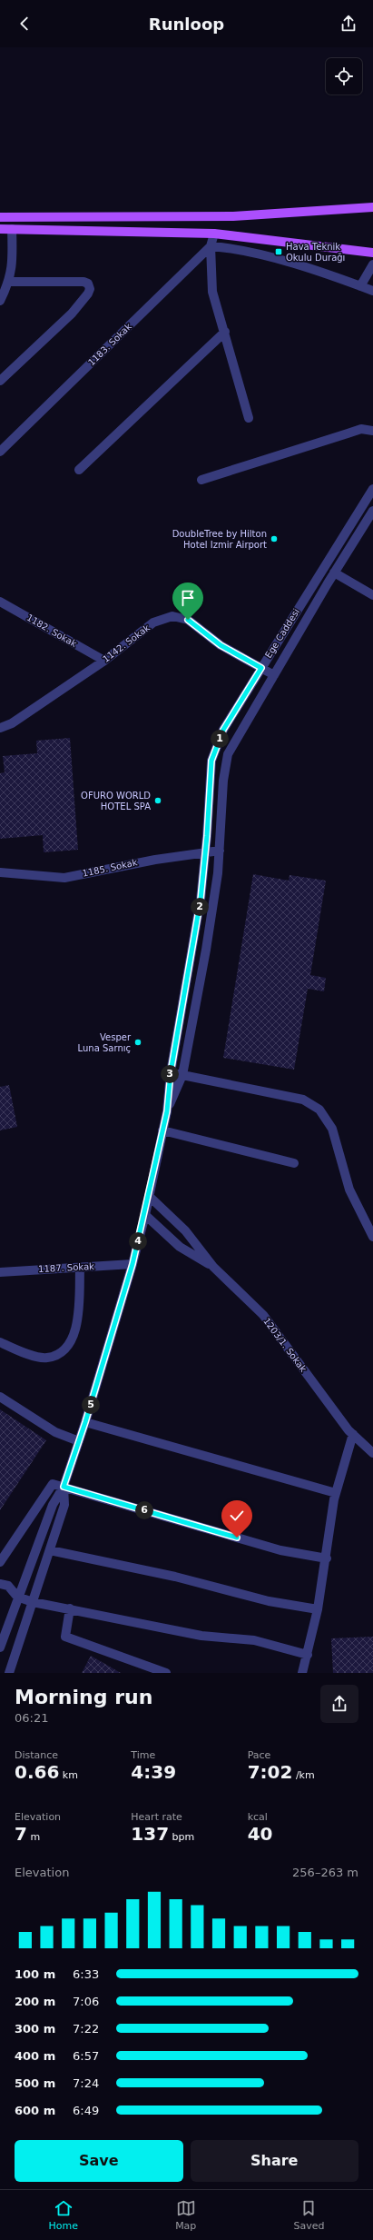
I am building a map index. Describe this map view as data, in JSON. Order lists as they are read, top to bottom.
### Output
{
  "streets": {
    "street": [
      "1183. Sokak",
      "1182. Sokak",
      "Ege Caddesi",
      "1142. Sokak",
      "1185. Sokak",
      "1187. Sokak",
      "1203/1. Sokak"
    ]
  },
  "crossings": [
    ["1182. Sokak", "1142. Sokak"],
    ["Ege Caddesi", "1142. Sokak"],
    ["Ege Caddesi", "1185. Sokak"],
    ["Ege Caddesi", "1187. Sokak"],
    ["Ege Caddesi", "1203/1. Sokak"]
  ],
  "places": {
    "transit": ["Hava Teknik Okulu Durağı"],
    "other": ["DoubleTree by Hilton Hotel Izmir Airport", "OFURO WORLD HOTEL SPA", "Vesper Luna Sarnıç"]
  },
  "page": {
    "header": "Runloop",
    "pins": [
      "1",
      "2",
      "3",
      "4",
      "5",
      "6"
    ],
    "heading": ["Morning run", "06:21"],
    "stats": [
      ["Distance", "0.66 km"],
      ["Time", "4:39"],
      ["Pace", "7:02 /km"],
      ["Elevation", "7 m"],
      ["Heart rate", "137 bpm"],
      ["kcal", "40"]
    ],
    "chart": ["Elevation", "256–263 m"],
    "list": [
      {
        "name": "100 m",
        "note": "6:33"
      },
      {
        "name": "200 m",
        "note": "7:06"
      },
      {
        "name": "300 m",
        "note": "7:22"
      },
      {
        "name": "400 m",
        "note": "6:57"
      },
      {
        "name": "500 m",
        "note": "7:24"
      },
      {
        "name": "600 m",
        "note": "6:49"
      }
    ],
    "buttons": ["Save", "Share"],
    "tabs": ["Home", "Map", "Saved"]
  }
}
